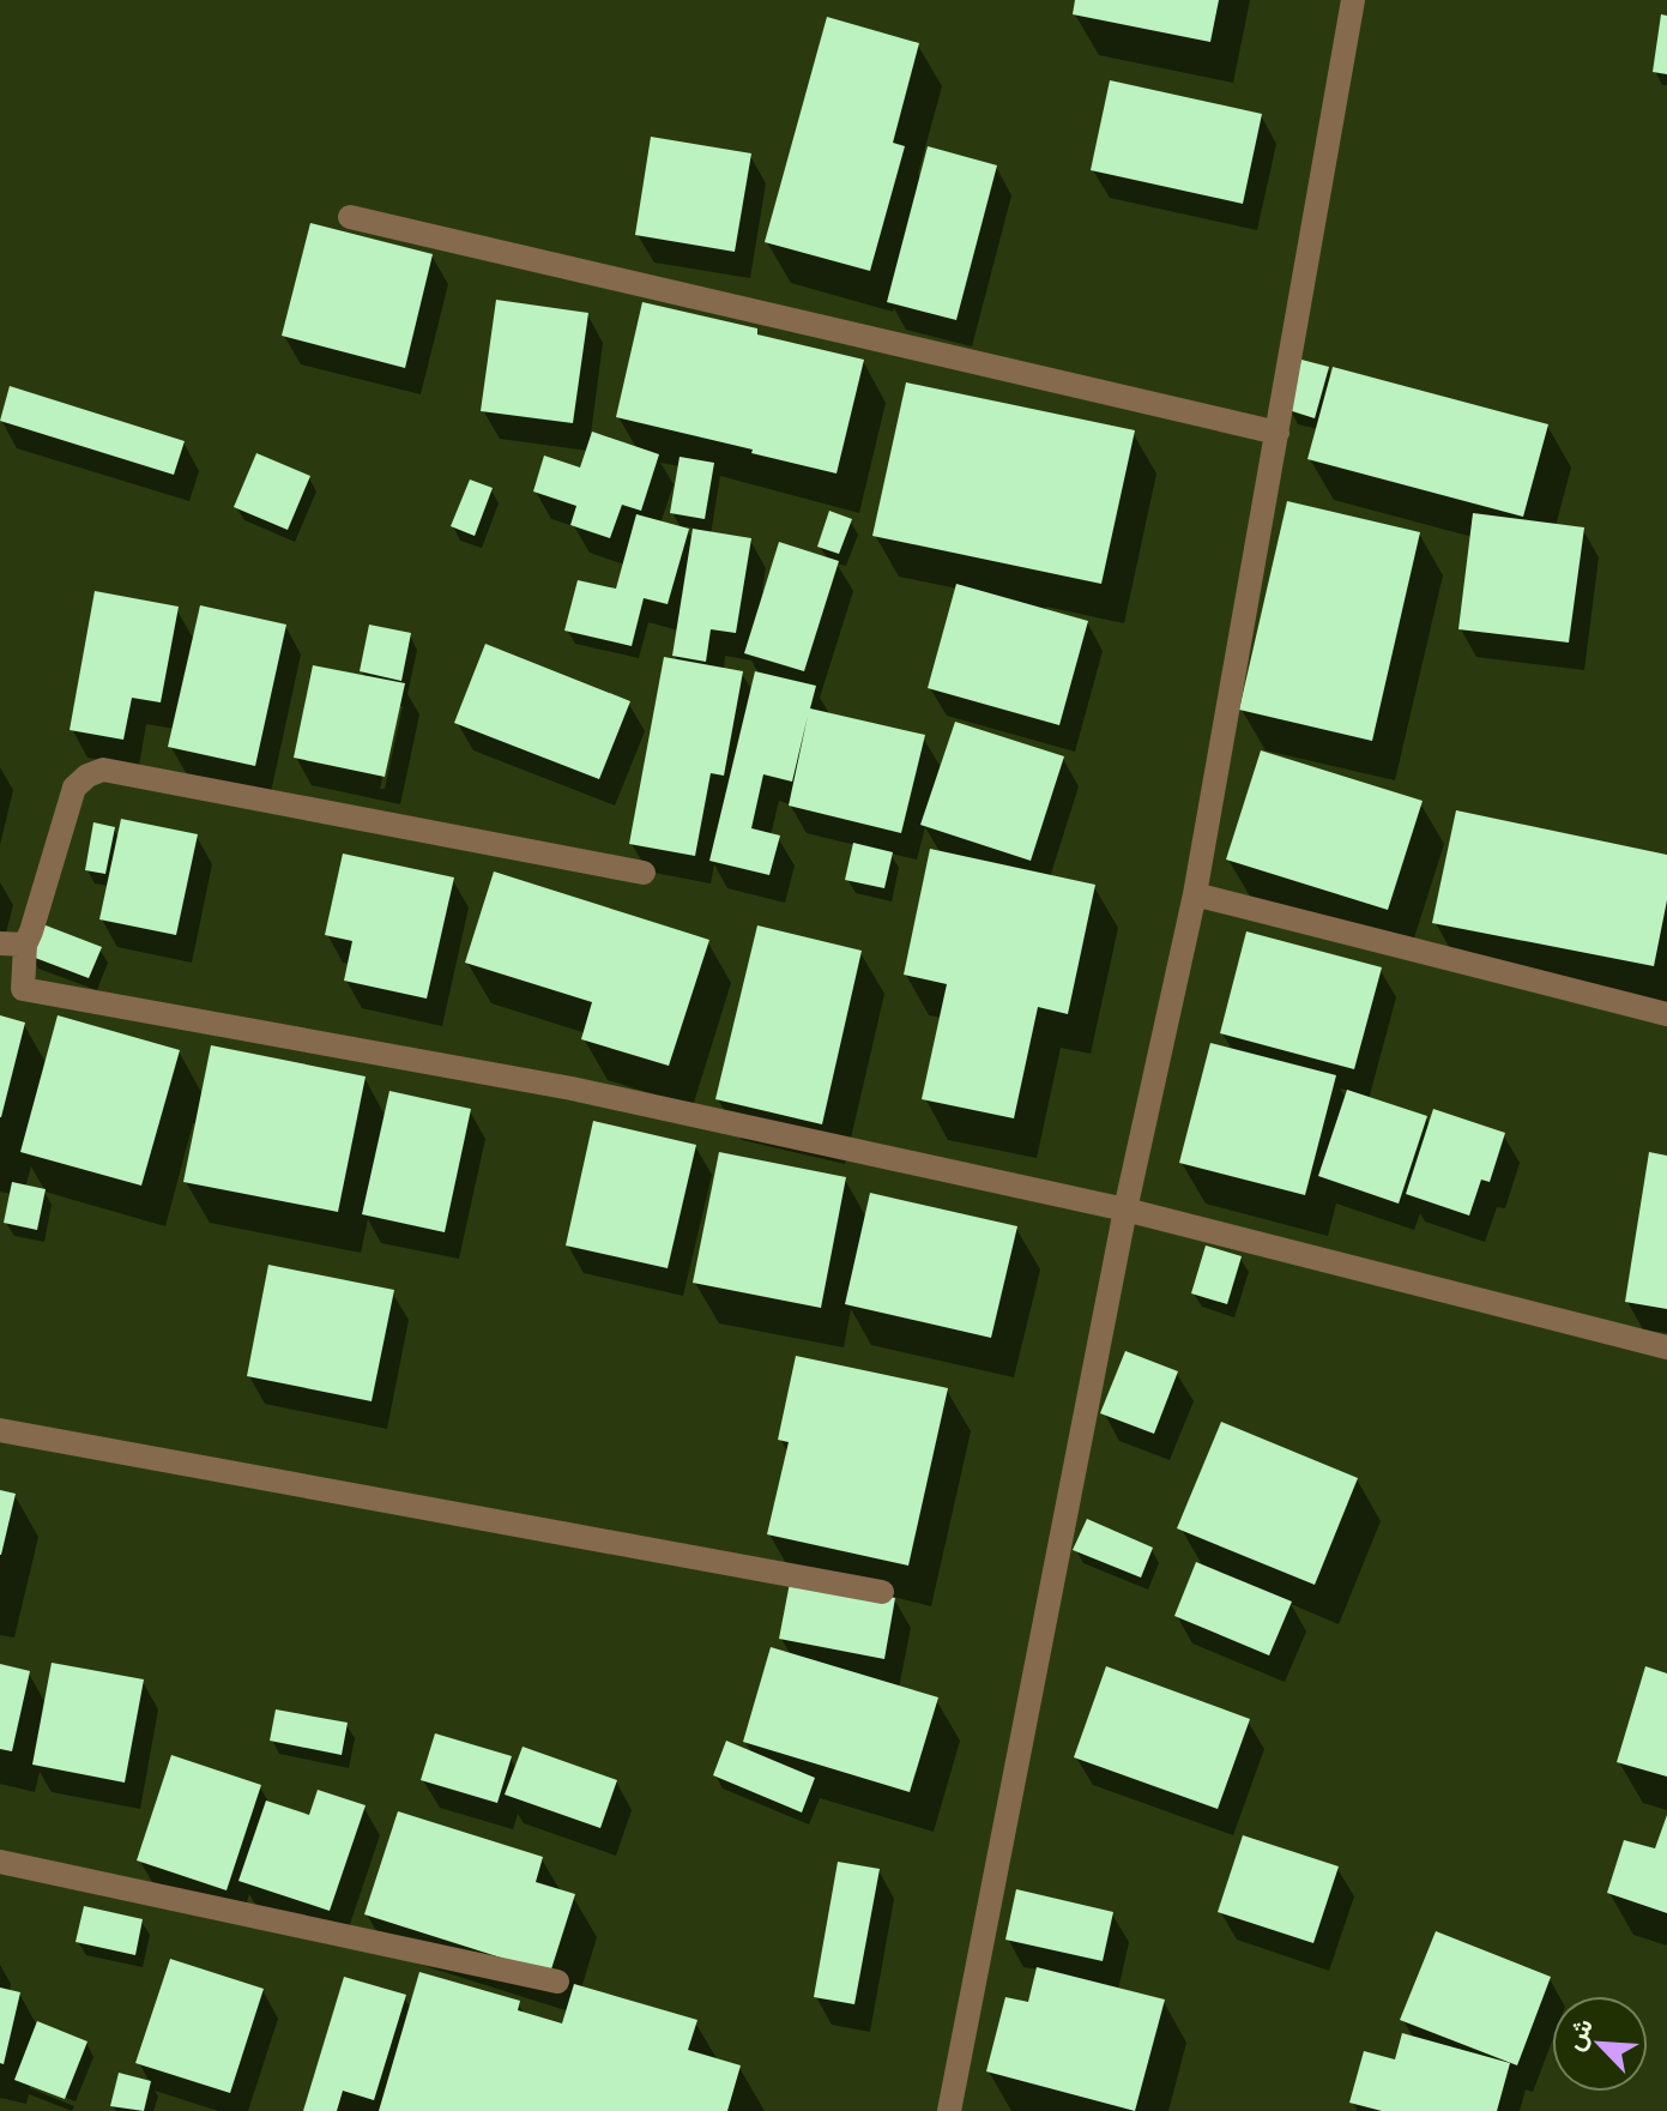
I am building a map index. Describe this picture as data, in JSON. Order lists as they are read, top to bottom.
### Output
{
  "north": "top left"
}
